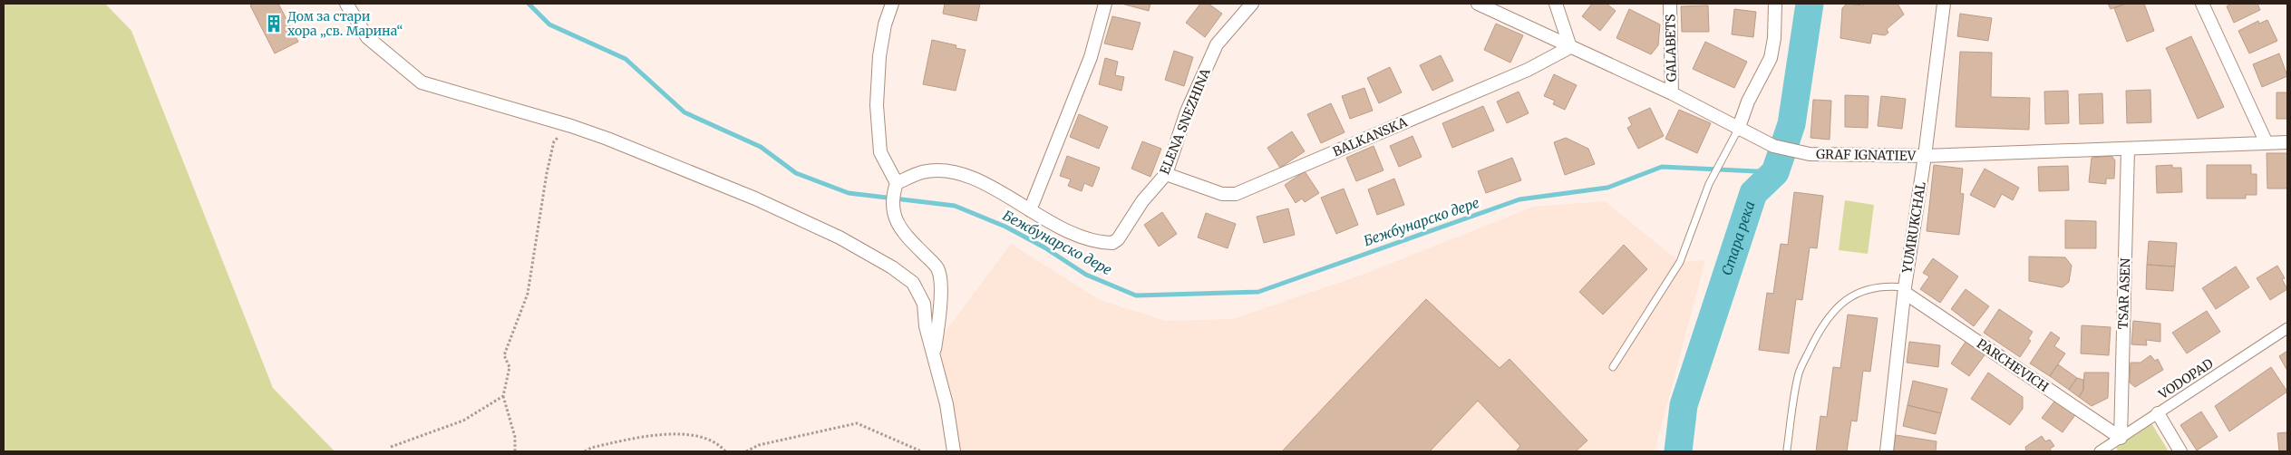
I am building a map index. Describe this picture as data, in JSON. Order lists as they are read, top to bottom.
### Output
{
  "streets": {
    "street": [
      "GALABETS",
      "ELENA SNEZHINA",
      "BALKANSKA",
      "GRAF IGNATIEV",
      "YUMRUKCHAL",
      "TSAR ASEN",
      "PARCHEVICH",
      "VODOPAD"
    ]
  },
  "crossings": [
    ["GALABETS", "GRAF IGNATIEV"],
    ["ELENA SNEZHINA", "BALKANSKA"],
    ["BALKANSKA", "GRAF IGNATIEV"],
    ["GRAF IGNATIEV", "YUMRUKCHAL"],
    ["GRAF IGNATIEV", "TSAR ASEN"],
    ["YUMRUKCHAL", "PARCHEVICH"],
    ["TSAR ASEN", "PARCHEVICH"],
    ["TSAR ASEN", "VODOPAD"],
    ["PARCHEVICH", "VODOPAD"]
  ],
  "water": ["Бежбунарско дере", "Стара река"],
  "places": {
    "building": ["Дом за стари хора „св. Марина“"]
  }
}
